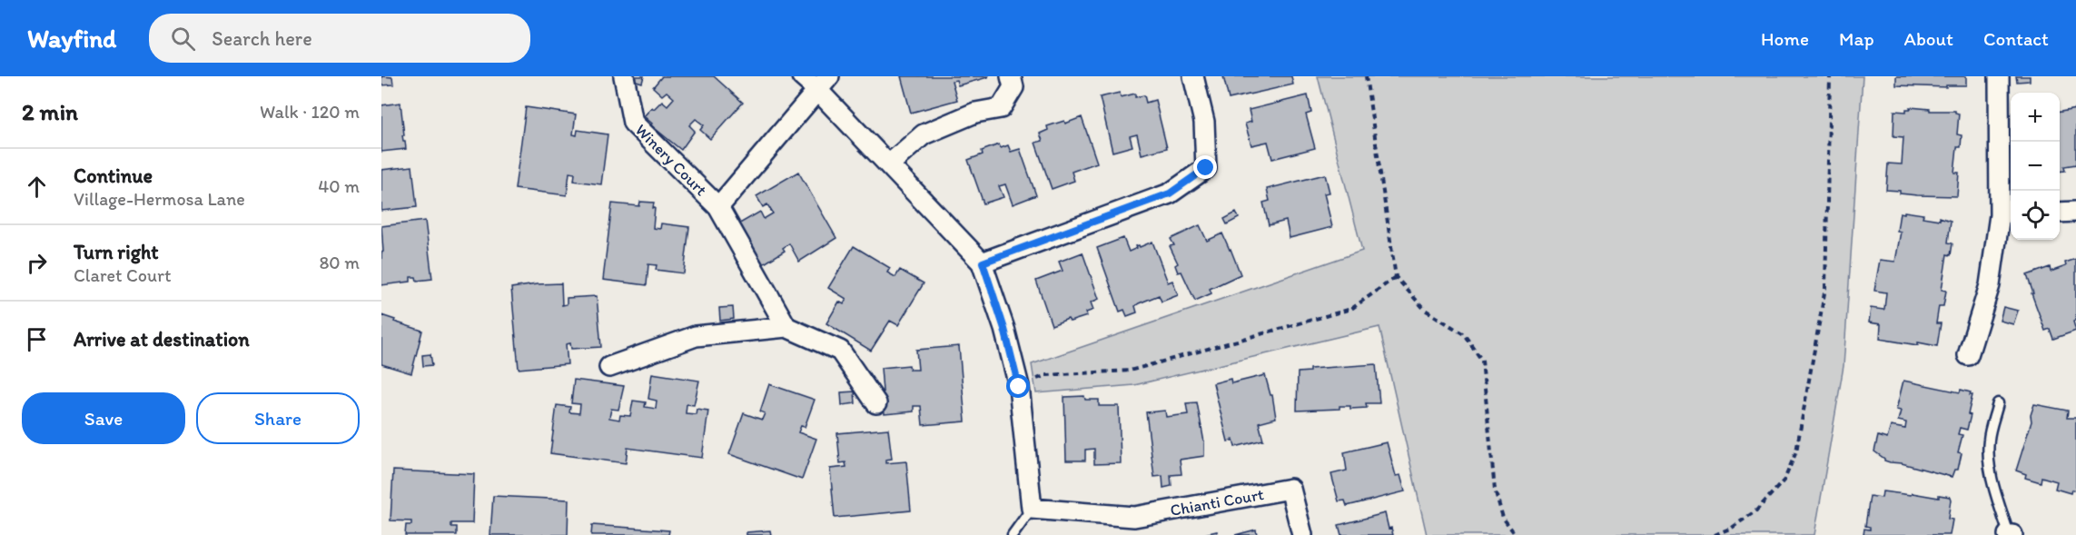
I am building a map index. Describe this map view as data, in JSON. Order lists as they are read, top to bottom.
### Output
{
  "streets": {
    "street": ["Winery Court", "Chianti Court"]
  },
  "page": {
    "header": "Wayfind",
    "search": "Search here",
    "nav": [
      "Home",
      "Map",
      "About",
      "Contact"
    ],
    "heading": ["2 min", "Walk · 120 m"],
    "map_buttons": ["+", "−"],
    "list": [
      ["Continue", "Village-Hermosa Lane", "40 m"],
      ["Turn right", "Claret Court", "80 m"],
      "Arrive at destination"
    ],
    "buttons": ["Save", "Share"]
  }
}
